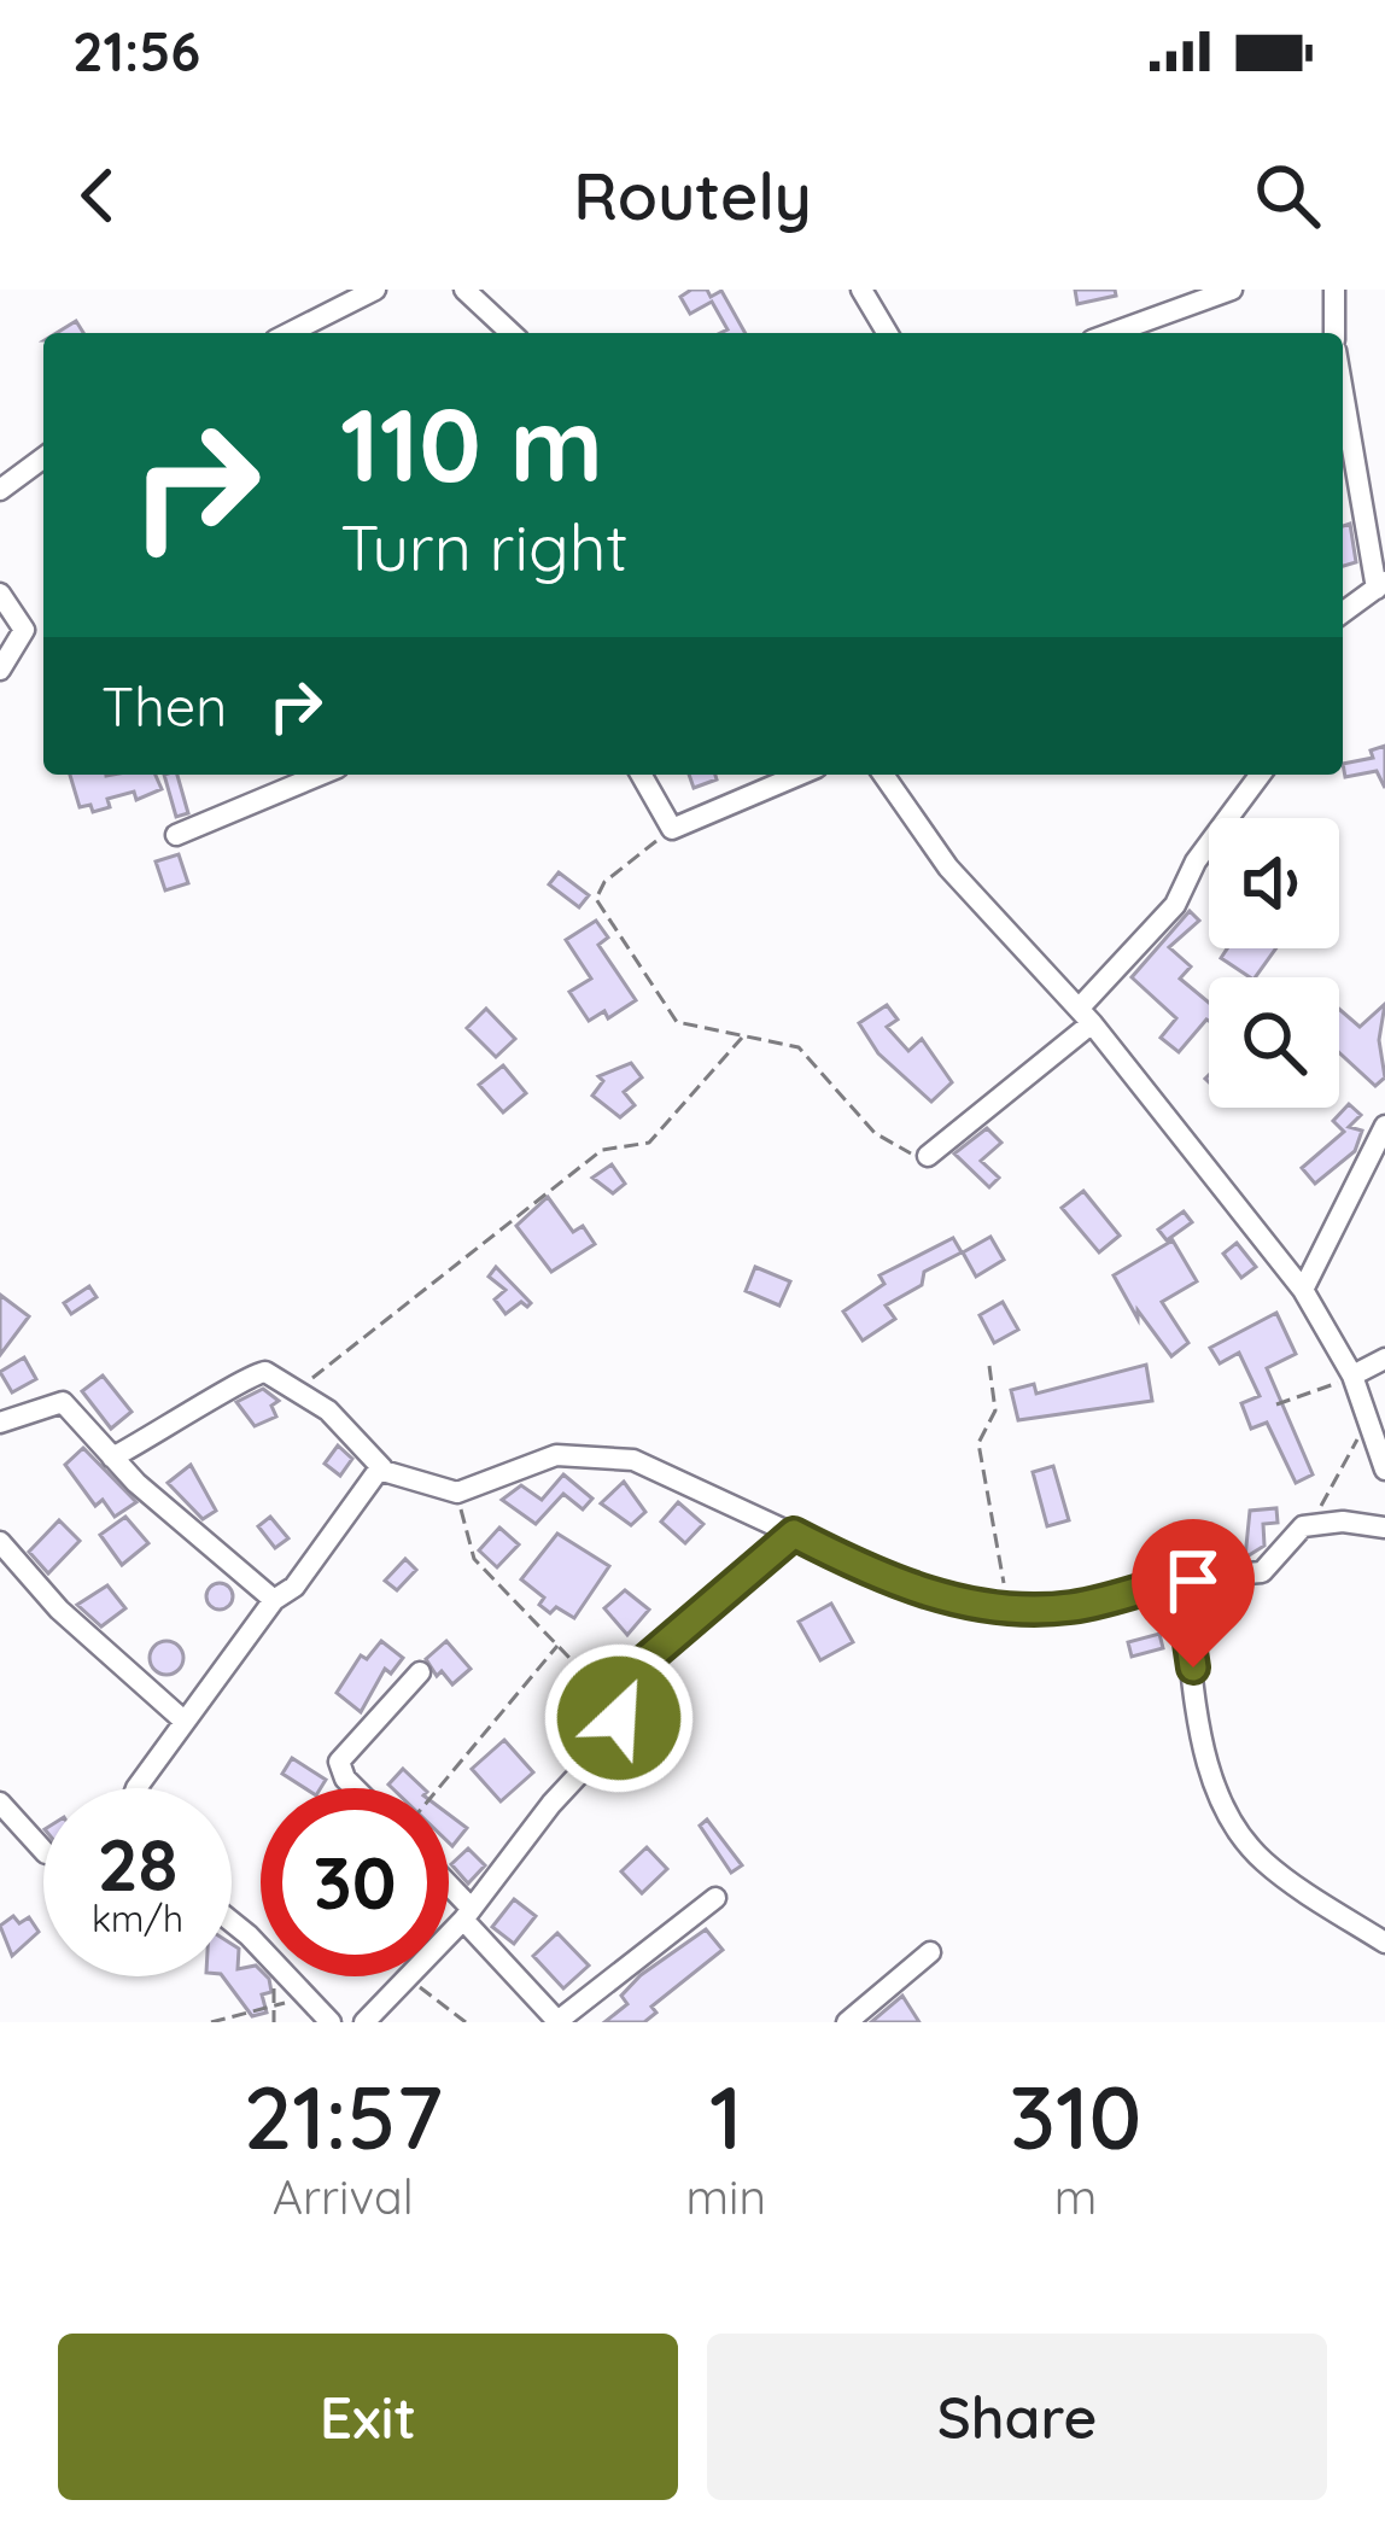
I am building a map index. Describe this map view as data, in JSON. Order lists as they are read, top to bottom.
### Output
{
  "page": {
    "status": "21:56",
    "header": "Routely",
    "turn": ["110 m", "Turn right"],
    "then": "Then",
    "speed": "28 km/h",
    "limit": "30",
    "eta": [
      "21:57",
      "Arrival",
      "1",
      "min",
      "310",
      "m"
    ],
    "buttons": ["Exit", "Share"]
  }
}
